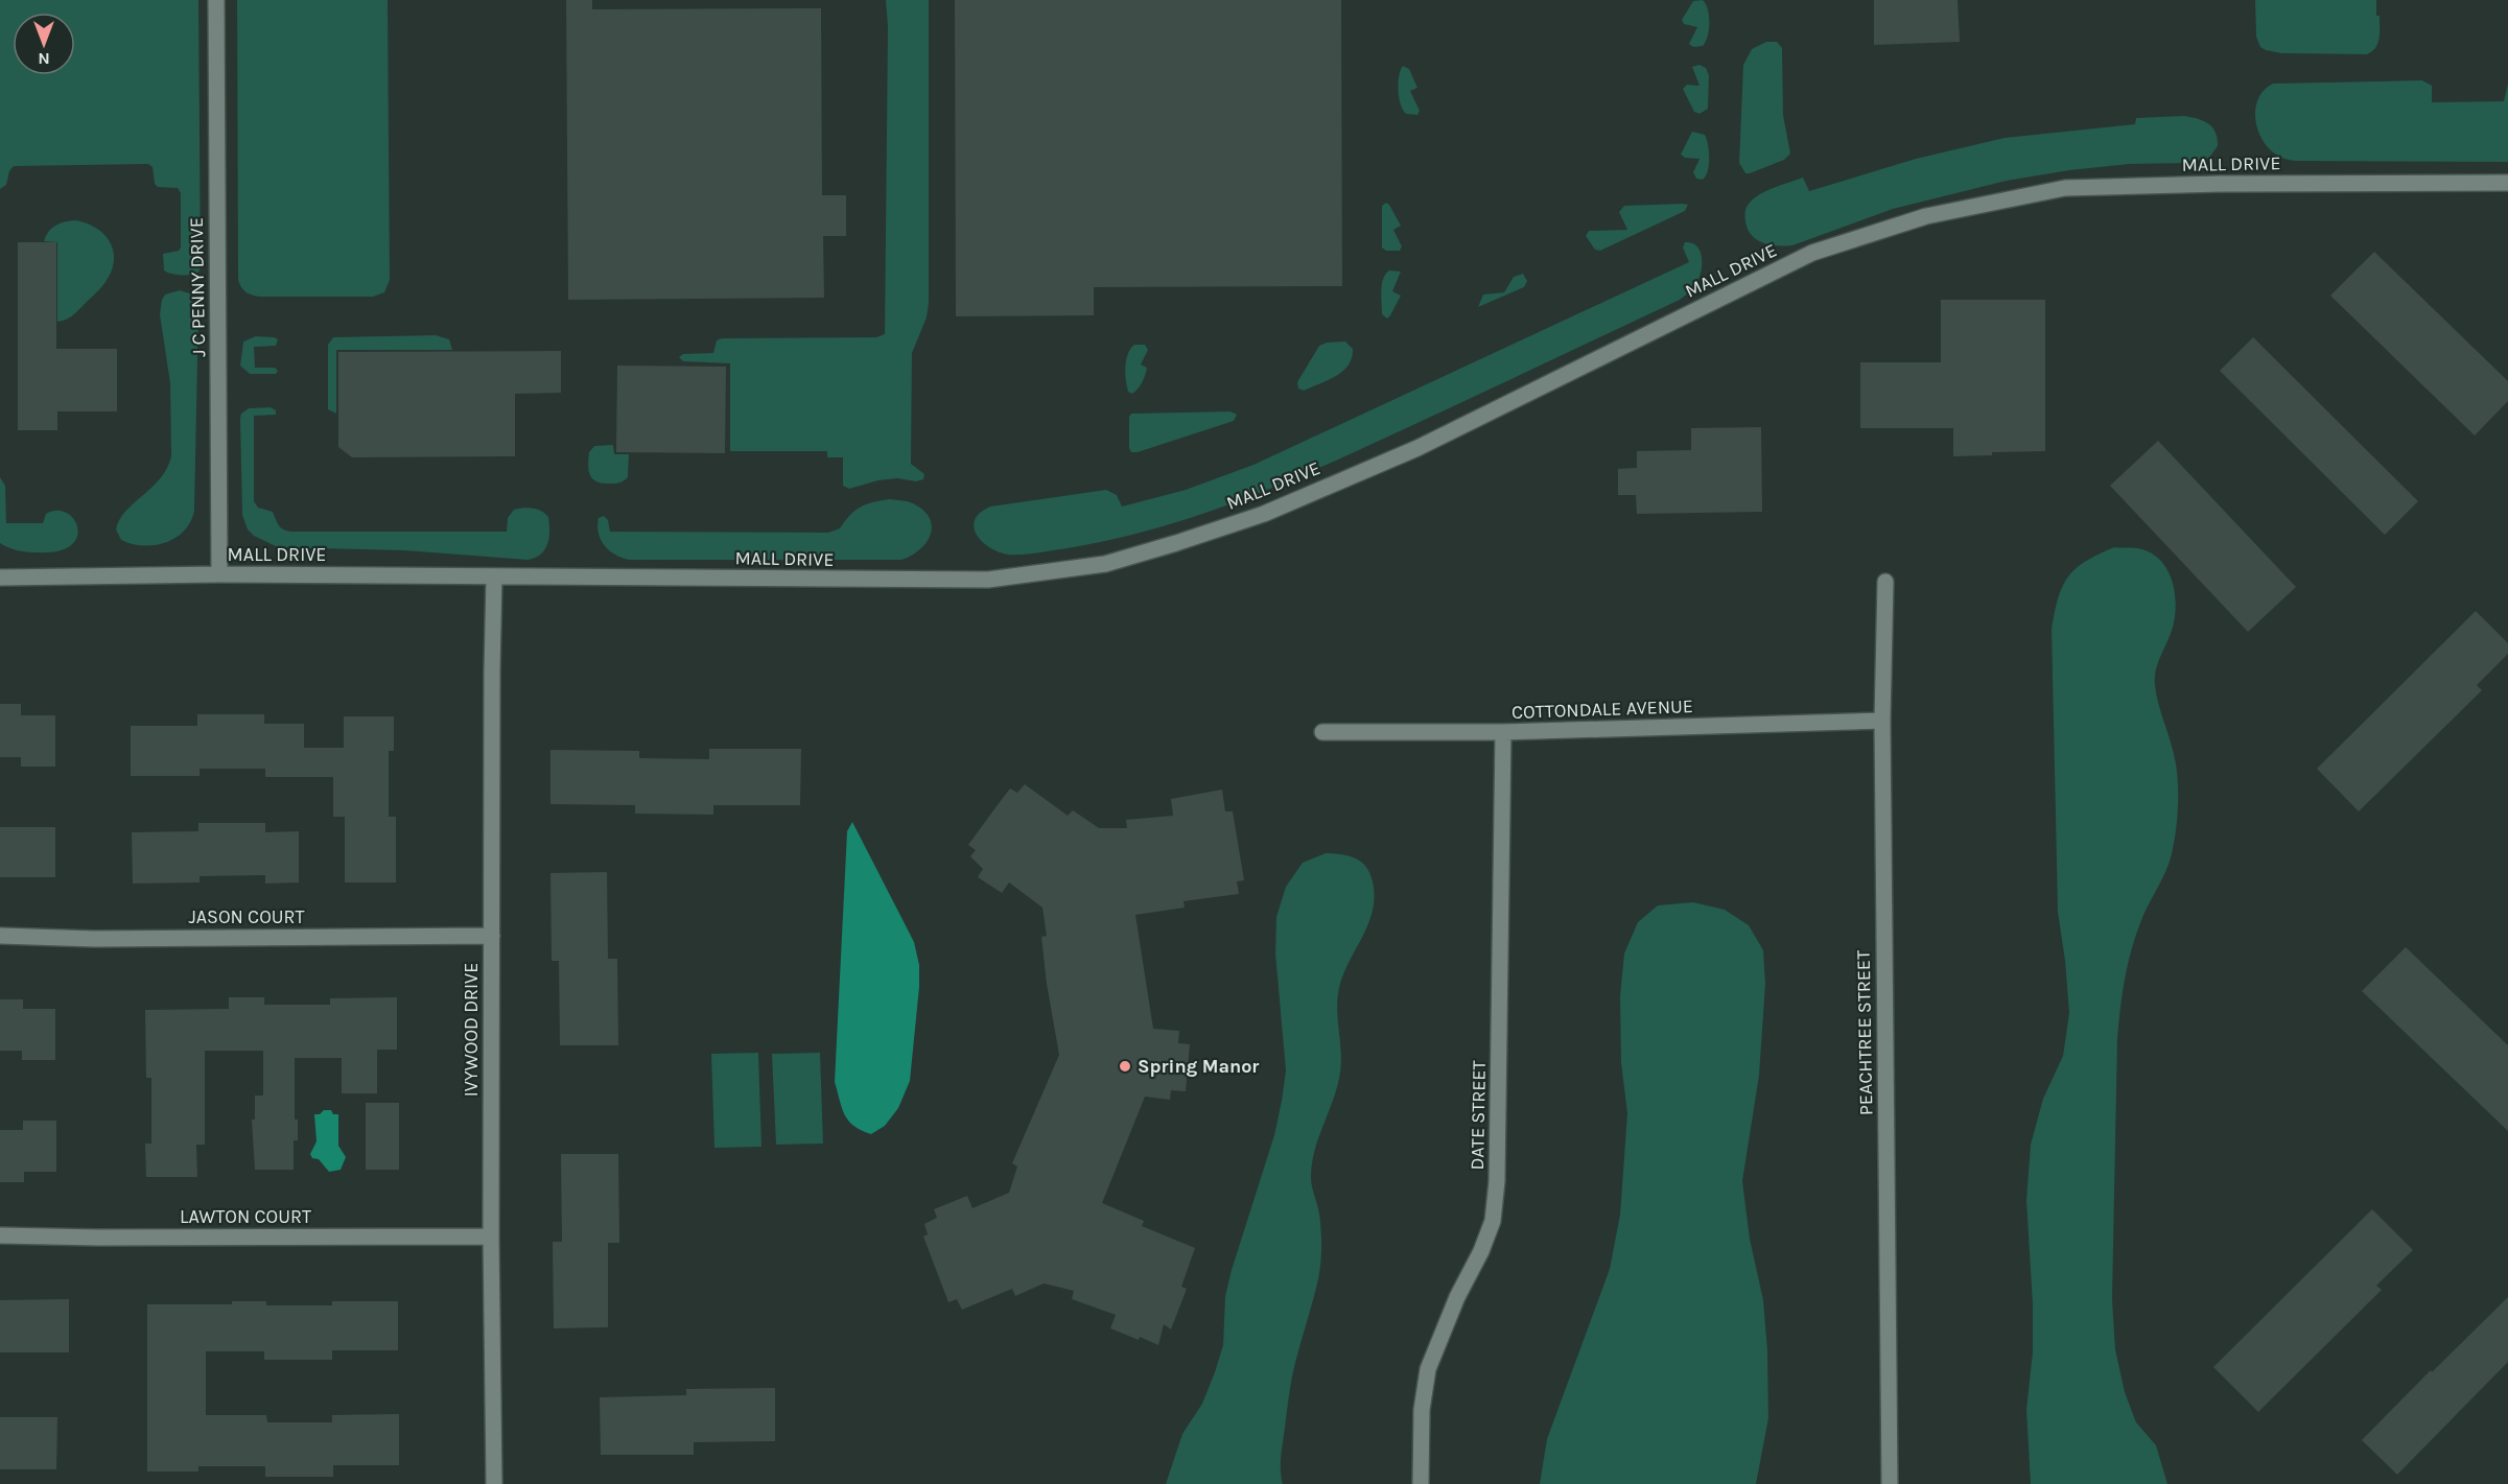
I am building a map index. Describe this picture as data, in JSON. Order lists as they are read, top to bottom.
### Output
{
  "streets": {
    "street": [
      "MALL DRIVE",
      "J C PENNY DRIVE",
      "COTTONDALE AVENUE",
      "JASON COURT",
      "IVYWOOD DRIVE",
      "PEACHTREE STREET",
      "DATE STREET",
      "LAWTON COURT"
    ]
  },
  "crossings": [
    ["MALL DRIVE", "J C PENNY DRIVE"],
    ["MALL DRIVE", "IVYWOOD DRIVE"],
    ["COTTONDALE AVENUE", "PEACHTREE STREET"],
    ["COTTONDALE AVENUE", "DATE STREET"],
    ["JASON COURT", "IVYWOOD DRIVE"],
    ["IVYWOOD DRIVE", "LAWTON COURT"]
  ],
  "places": ["Spring Manor"],
  "north": "bottom"
}
